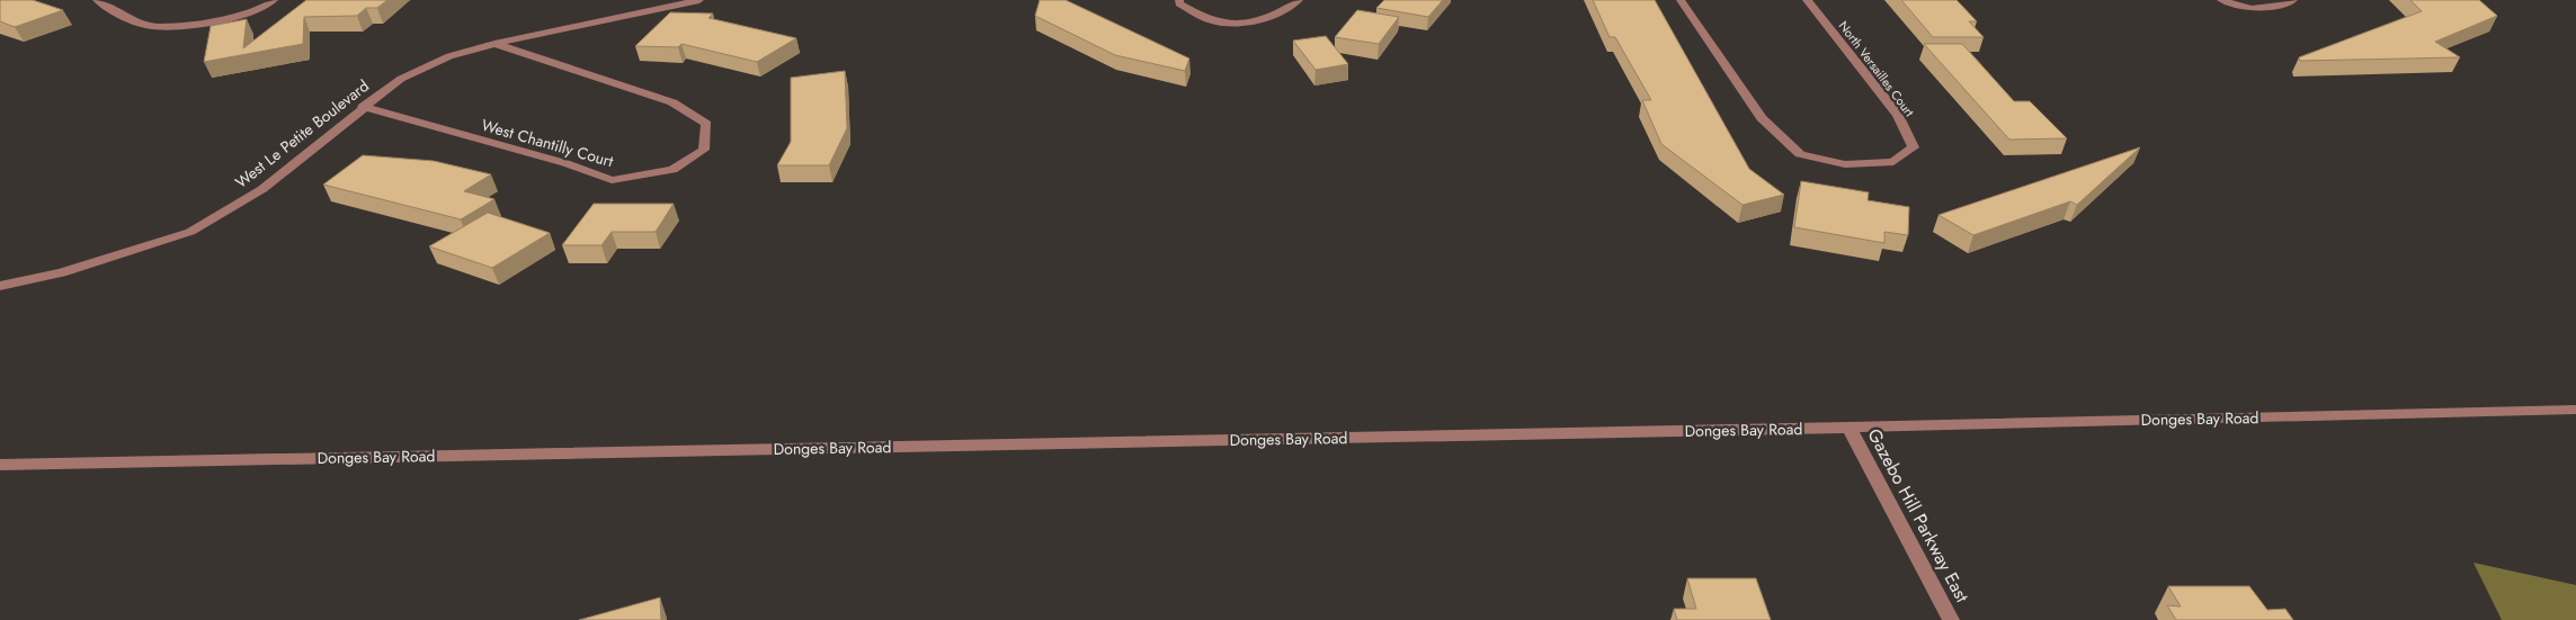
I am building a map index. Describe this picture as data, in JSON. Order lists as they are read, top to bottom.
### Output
{
  "streets": {
    "street": [
      "North Versailles Court",
      "West Le Petite Boulevard",
      "West Chantilly Court",
      "Donges Bay Road",
      "Gazebo Hill Parkway East"
    ]
  },
  "crossings": [
    ["West Le Petite Boulevard", "West Chantilly Court"],
    ["Donges Bay Road", "Gazebo Hill Parkway East"]
  ]
}
